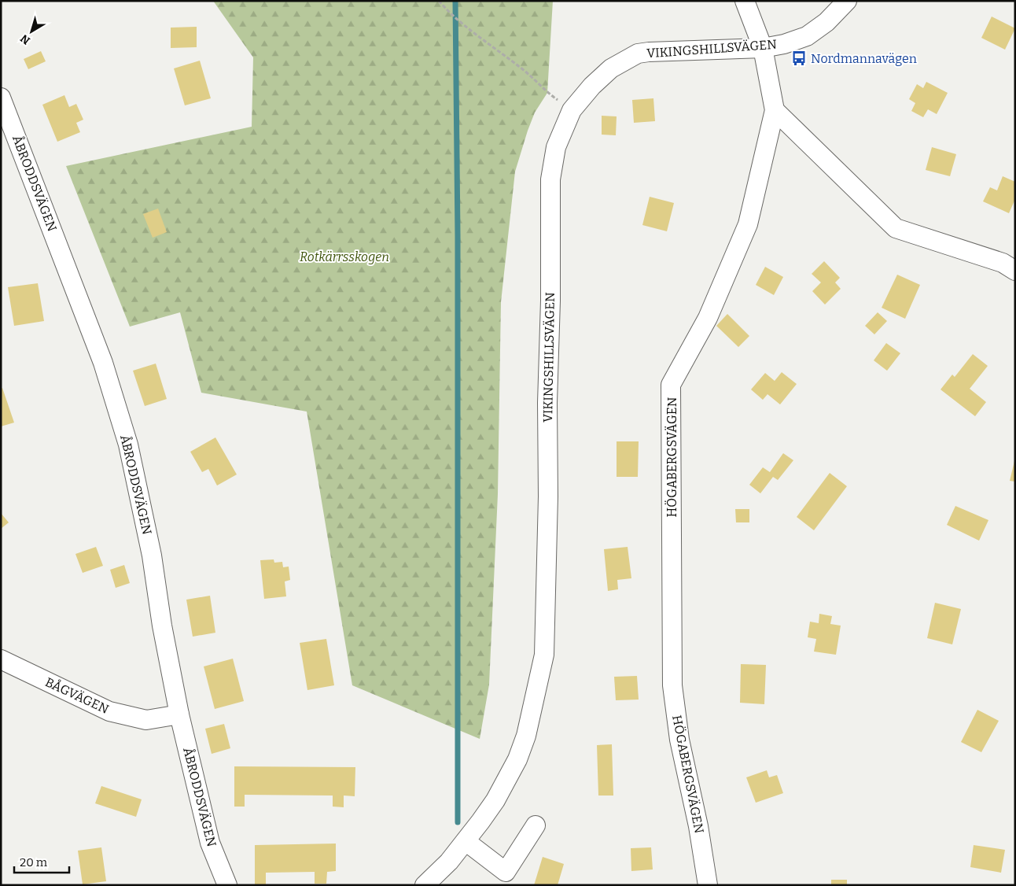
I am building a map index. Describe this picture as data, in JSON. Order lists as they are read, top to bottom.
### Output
{
  "streets": {
    "street": [
      "VIKINGSHILLSVÄGEN",
      "ÅBRODDSVÄGEN",
      "HÖGABERGSVÄGEN",
      "BÅGVÄGEN"
    ]
  },
  "crossings": [
    ["VIKINGSHILLSVÄGEN", "HÖGABERGSVÄGEN"],
    ["ÅBRODDSVÄGEN", "BÅGVÄGEN"]
  ],
  "parks": ["Rotkärrsskogen"],
  "places": {
    "bus stop": ["Nordmannavägen"]
  },
  "scale_bar": "20 m",
  "north": "bottom left"
}
